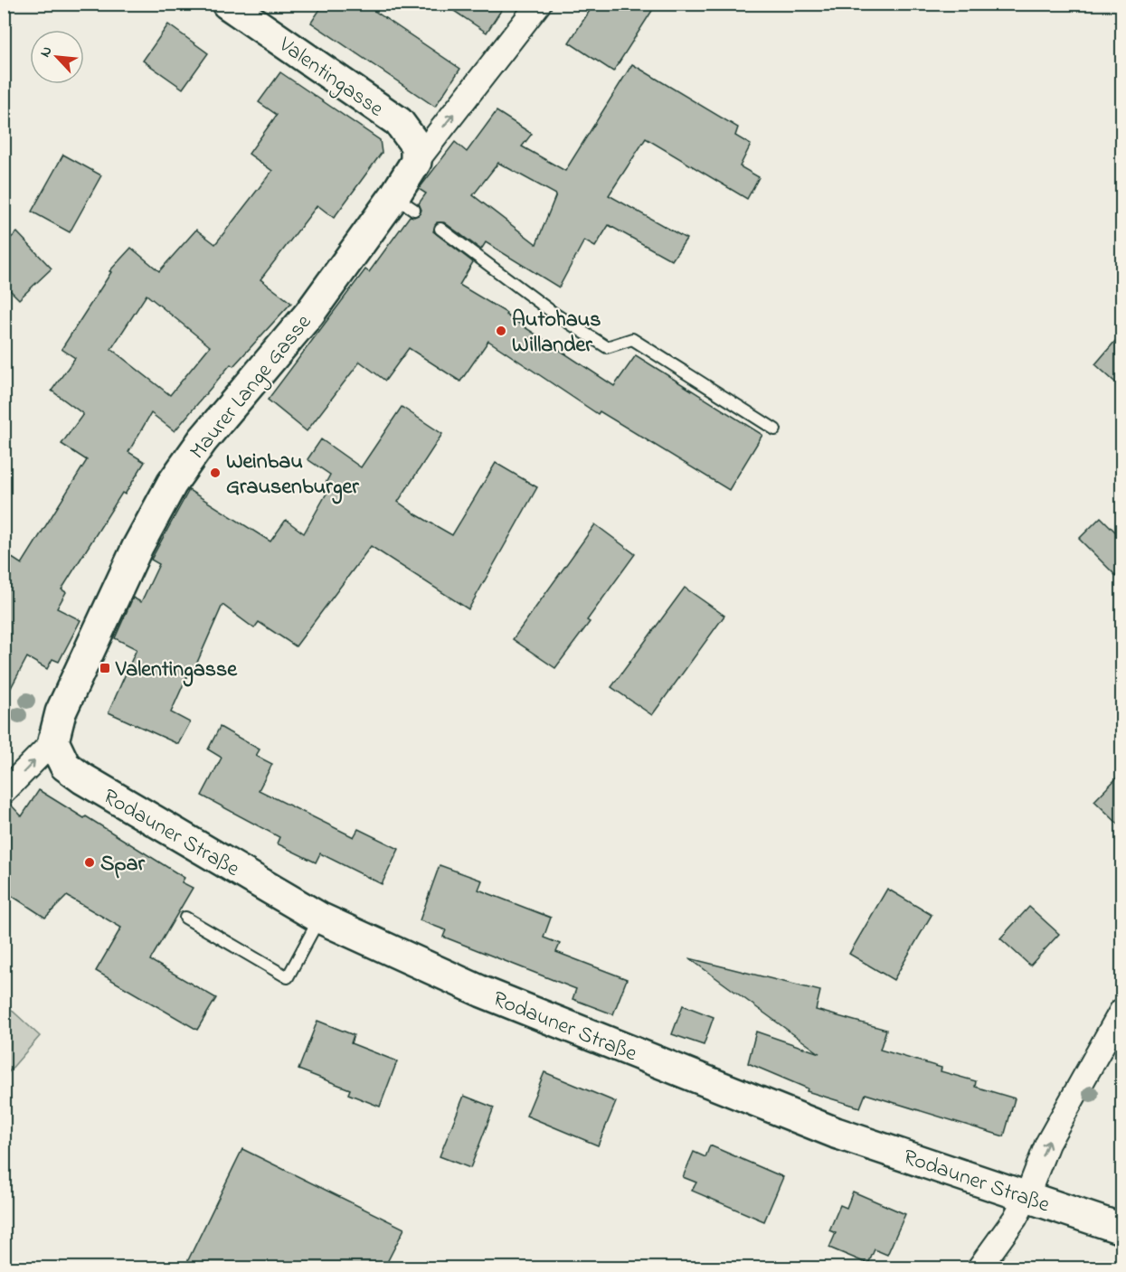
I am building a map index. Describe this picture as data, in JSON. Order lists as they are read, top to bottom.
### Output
{
  "streets": {
    "main road": ["Valentingasse", "Maurer Lange Gasse", "Rodauner Straße"]
  },
  "crossings": [
    ["Valentingasse", "Maurer Lange Gasse"],
    ["Maurer Lange Gasse", "Rodauner Straße"]
  ],
  "places": {
    "other": ["Autohaus Willander", "Weinbau Grausenburger", "Spar"],
    "transit": ["Valentingasse"]
  },
  "north": "top left"
}
